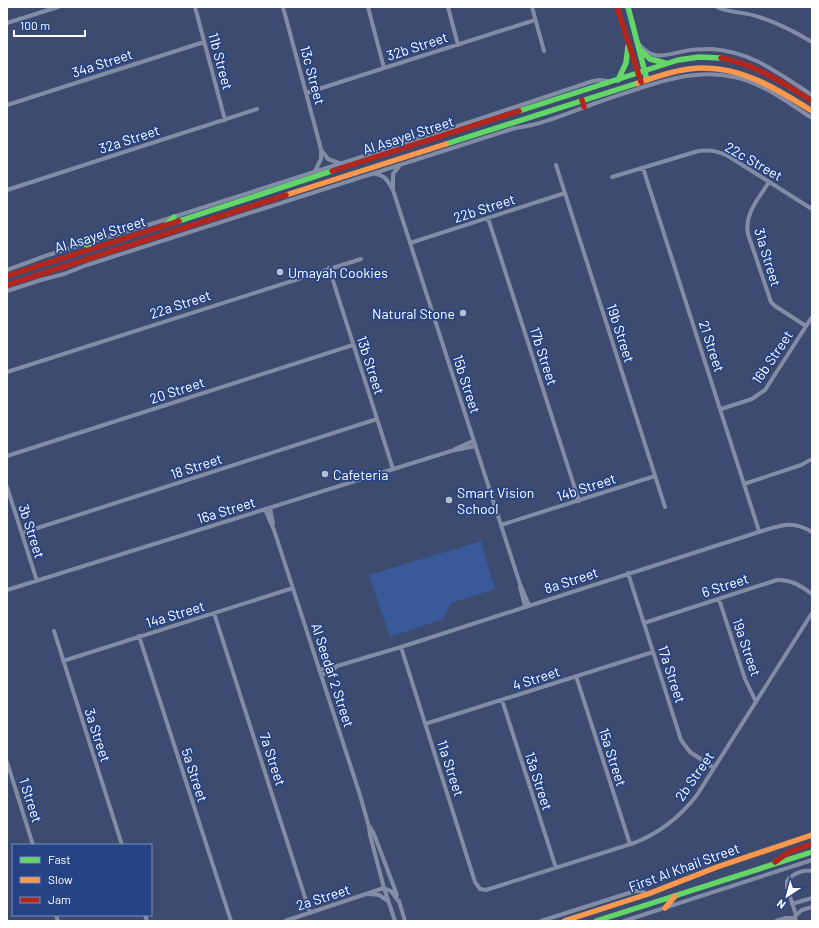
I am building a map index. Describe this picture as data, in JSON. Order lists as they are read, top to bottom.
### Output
{
  "streets": {
    "street": [
      "32b Street",
      "11b Street",
      "34a Street",
      "13c Street",
      "Al Asayel Street",
      "32a Street",
      "22c Street",
      "22b Street",
      "31a Street",
      "22a Street",
      "19b Street",
      "21 Street",
      "17b Street",
      "16b Street",
      "13b Street",
      "15b Street",
      "20 Street",
      "18 Street",
      "14b Street",
      "16a Street",
      "3b Street",
      "8a Street",
      "6 Street",
      "14a Street",
      "19a Street",
      "17a Street",
      "Al Seedaf 2 Street",
      "4 Street",
      "3a Street",
      "15a Street",
      "7a Street",
      "11a Street",
      "5a Street",
      "2b Street",
      "13a Street",
      "1 Street",
      "First Al Khail Street",
      "2a Street"
    ]
  },
  "crossings": [
    ["32b Street", "13c Street"],
    ["11b Street", "34a Street"],
    ["11b Street", "32a Street"],
    ["Al Asayel Street", "15b Street"],
    ["22c Street", "31a Street"],
    ["22c Street", "21 Street"],
    ["22b Street", "19b Street"],
    ["22b Street", "17b Street"],
    ["22b Street", "15b Street"],
    ["31a Street", "16b Street"],
    ["22a Street", "13b Street"],
    ["19b Street", "14b Street"],
    ["21 Street", "16b Street"],
    ["21 Street", "8a Street"],
    ["17b Street", "14b Street"],
    ["13b Street", "20 Street"],
    ["13b Street", "18 Street"],
    ["13b Street", "16a Street"],
    ["15b Street", "14b Street"],
    ["15b Street", "16a Street"],
    ["15b Street", "8a Street"],
    ["18 Street", "3b Street"],
    ["16a Street", "3b Street"],
    ["16a Street", "Al Seedaf 2 Street"],
    ["8a Street", "17a Street"],
    ["8a Street", "Al Seedaf 2 Street"],
    ["8a Street", "11a Street"],
    ["6 Street", "19a Street"],
    ["6 Street", "17a Street"],
    ["14a Street", "Al Seedaf 2 Street"],
    ["14a Street", "3a Street"],
    ["14a Street", "7a Street"],
    ["14a Street", "5a Street"],
    ["19a Street", "2b Street"],
    ["17a Street", "4 Street"],
    ["17a Street", "2b Street"],
    ["Al Seedaf 2 Street", "2a Street"],
    ["4 Street", "15a Street"],
    ["4 Street", "11a Street"],
    ["4 Street", "13a Street"],
    ["15a Street", "2b Street"],
    ["7a Street", "2a Street"],
    ["11a Street", "2b Street"],
    ["2b Street", "13a Street"]
  ],
  "places": [
    "Umayah Cookies",
    "Natural Stone",
    "Cafeteria",
    "Smart Vision School"
  ],
  "legend": ["Fast", "Slow", "Jam"],
  "scale_bar": "100 m",
  "north": "bottom left"
}
